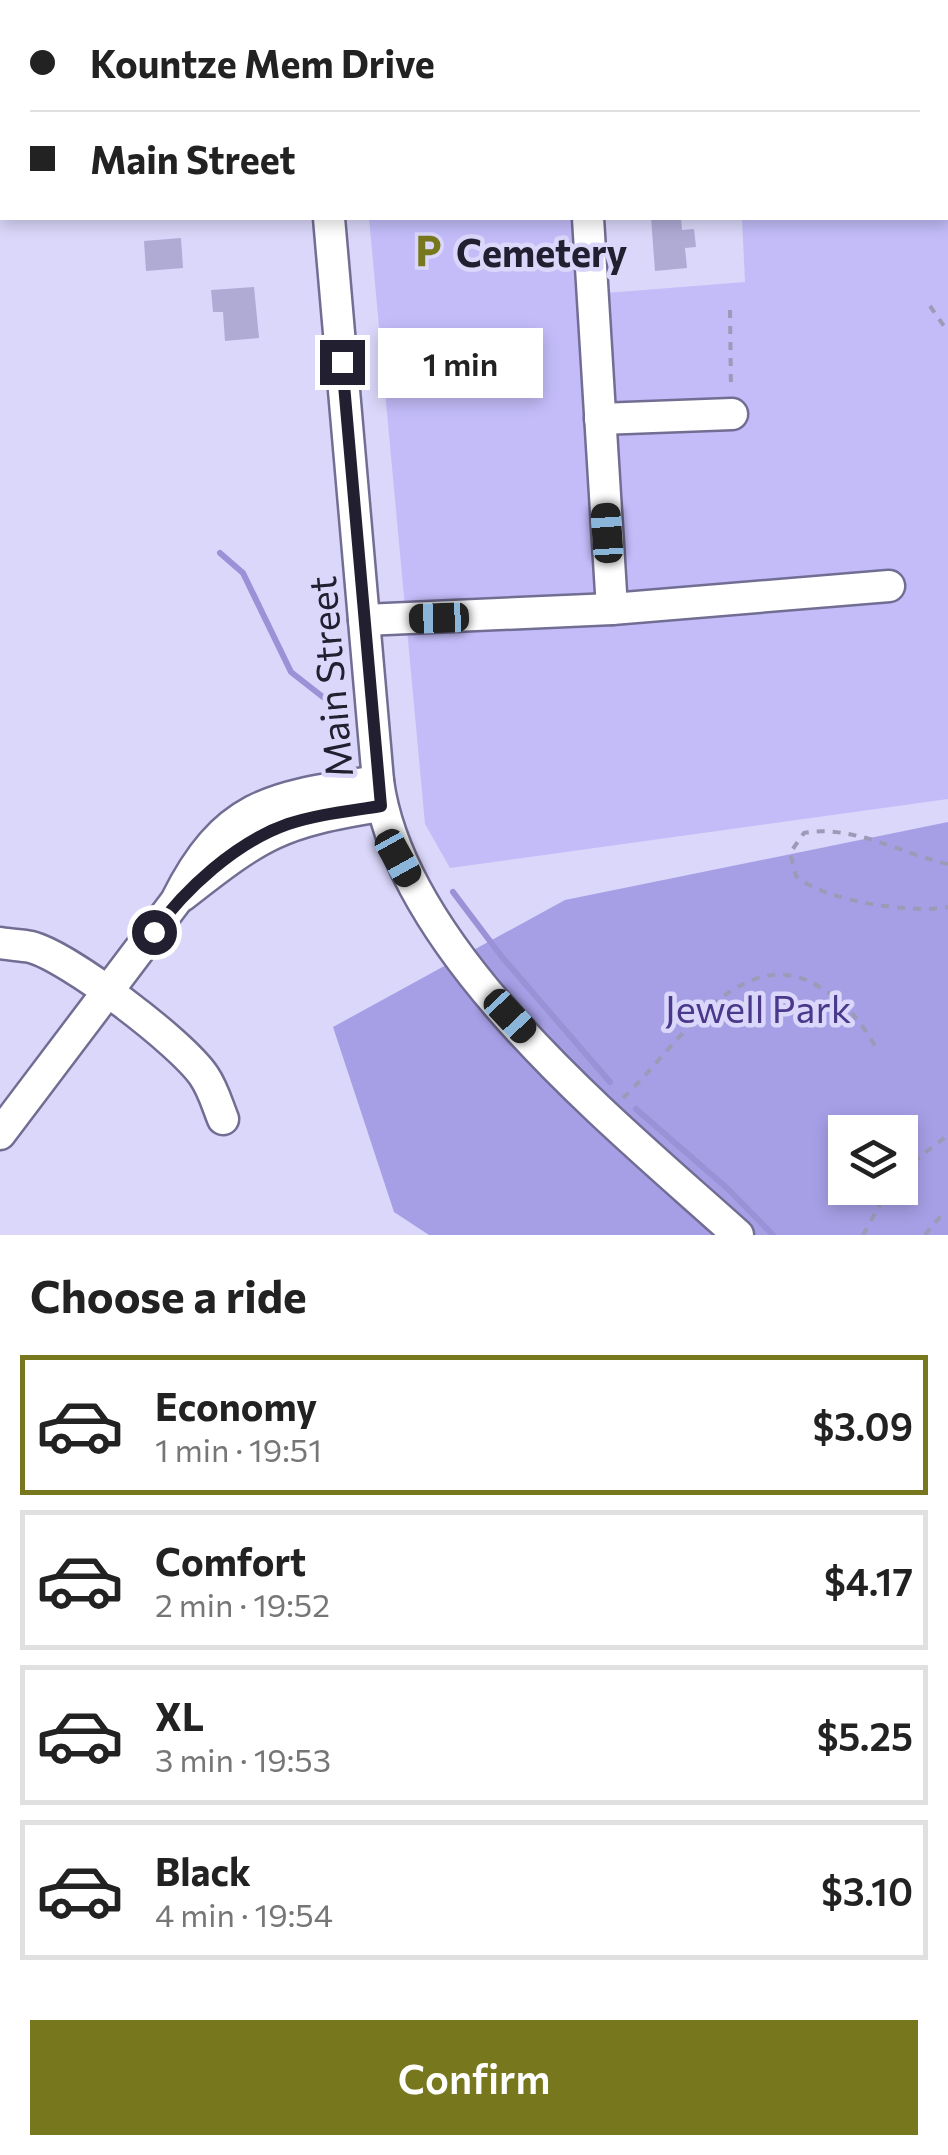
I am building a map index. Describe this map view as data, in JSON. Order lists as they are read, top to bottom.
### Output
{
  "streets": {
    "street": ["Main Street"]
  },
  "parks": ["Jewell Park"],
  "places": {
    "parking": ["Cemetery"]
  },
  "page": {
    "banner": ["Kountze Mem Drive", "Main Street"],
    "bubble": "1 min",
    "heading": "Choose a ride",
    "list": [
      {
        "name": "Economy",
        "note": "1 min · 19:51",
        "value": "$3.09"
      },
      {
        "name": "Comfort",
        "note": "2 min · 19:52",
        "value": "$4.17"
      },
      {
        "name": "XL",
        "note": "3 min · 19:53",
        "value": "$5.25"
      },
      {
        "name": "Black",
        "note": "4 min · 19:54",
        "value": "$3.10"
      }
    ],
    "buttons": "Confirm"
  }
}
